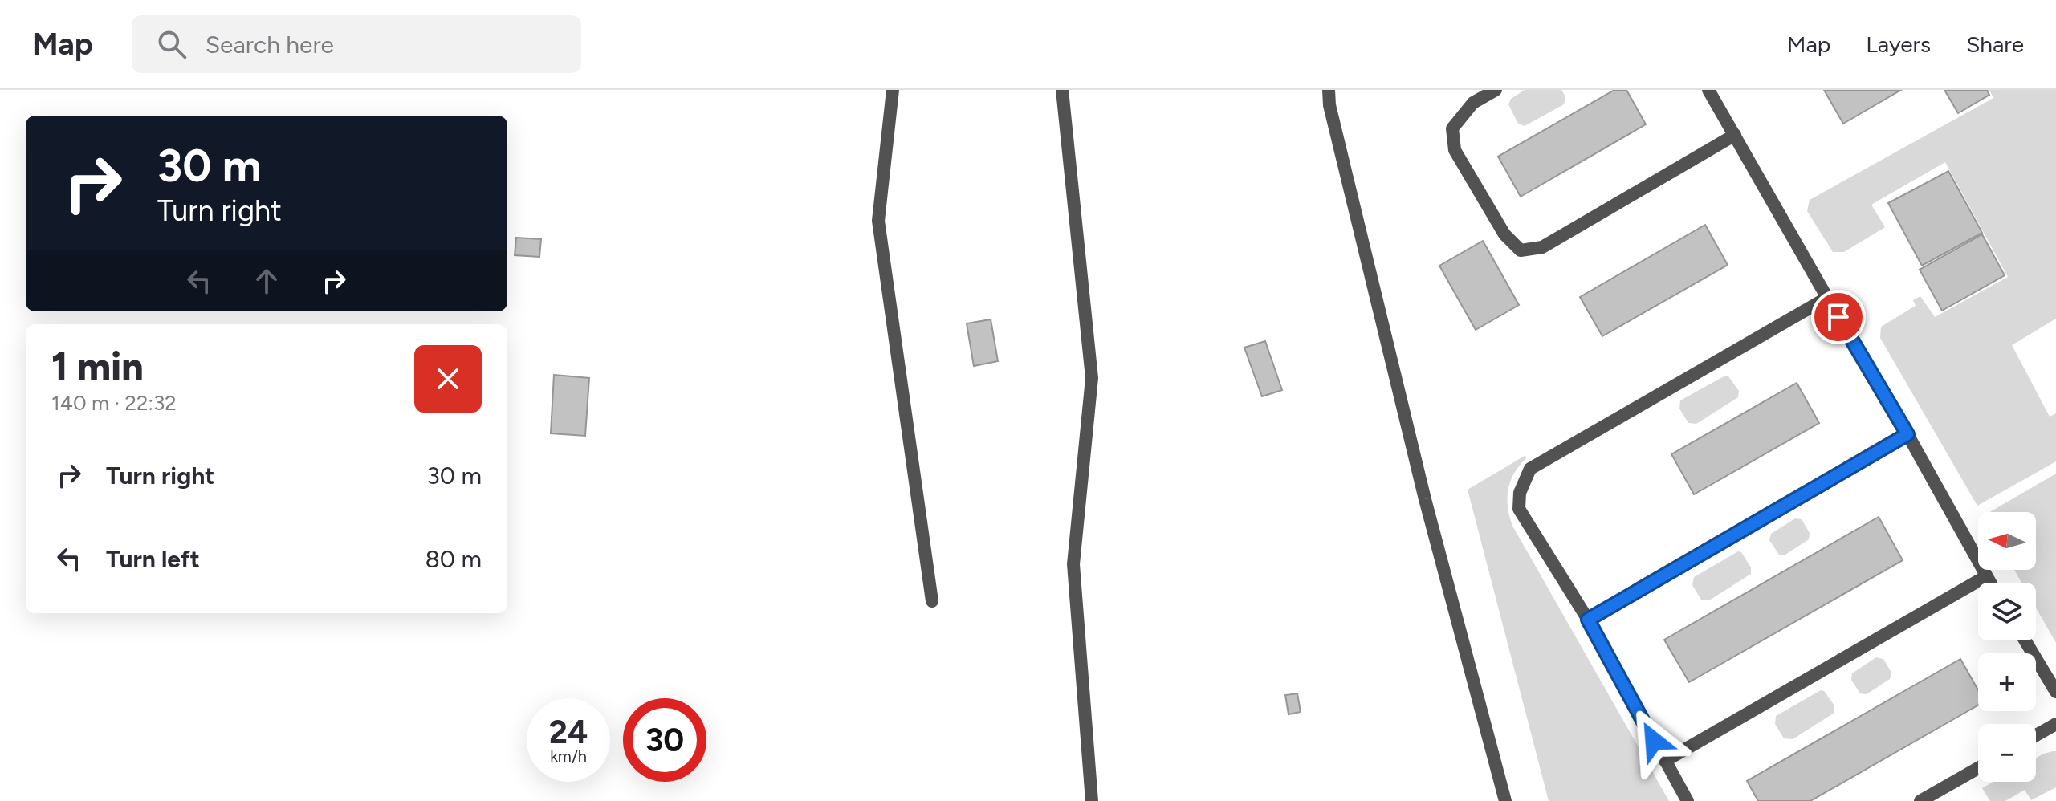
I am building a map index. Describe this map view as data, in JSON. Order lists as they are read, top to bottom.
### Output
{
  "north": "left",
  "page": {
    "header": "Map",
    "search": "Search here",
    "nav": ["Map", "Layers", "Share"],
    "turn": ["30 m", "Turn right"],
    "heading": ["1 min", "140 m · 22:32"],
    "list": [
      {
        "name": "Turn right",
        "value": "30 m"
      },
      {
        "name": "Turn left",
        "value": "80 m"
      }
    ],
    "map_buttons": ["+", "−"],
    "speed": "24 km/h",
    "limit": "30"
  }
}
